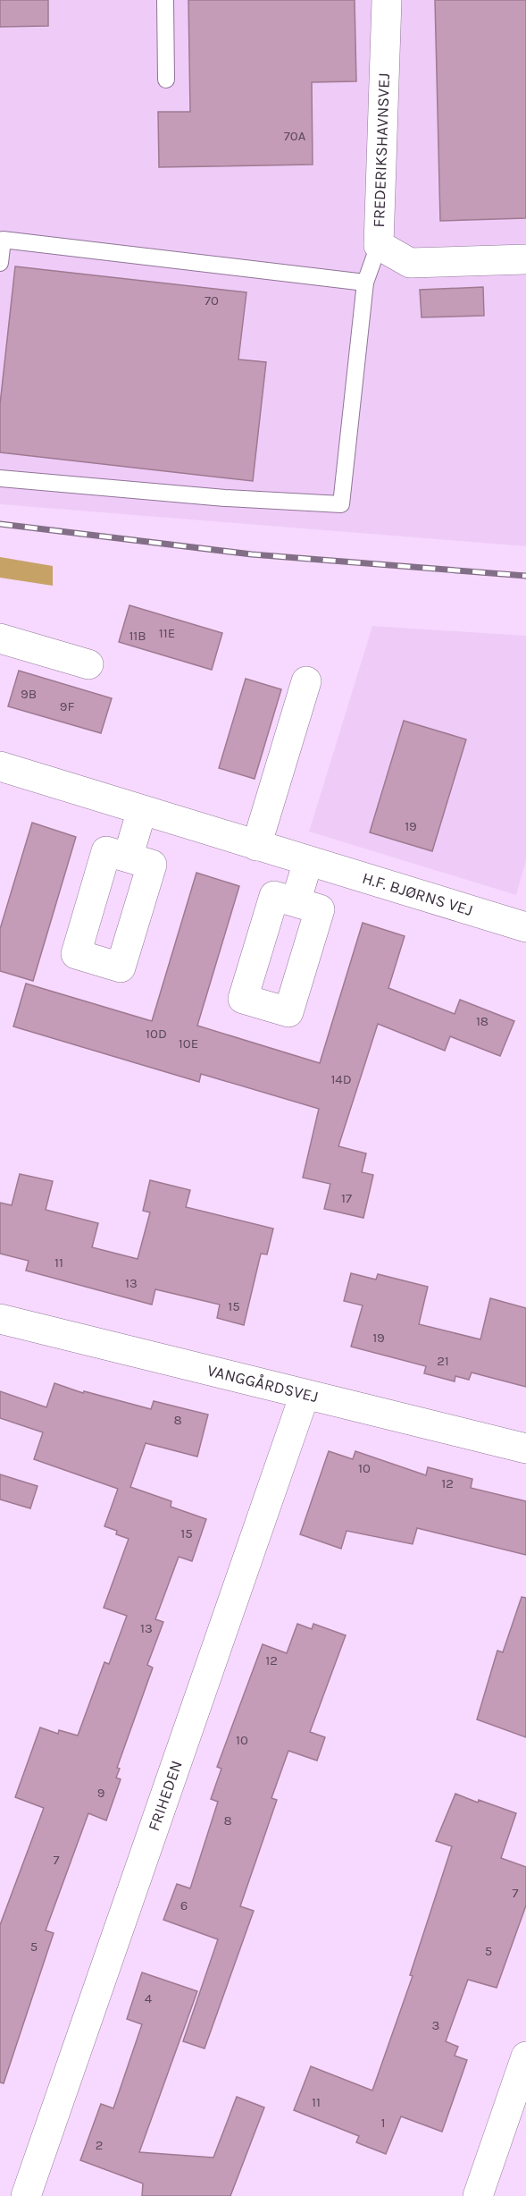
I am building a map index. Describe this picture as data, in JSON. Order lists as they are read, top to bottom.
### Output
{
  "streets": {
    "street": [
      "FREDERIKSHAVNSVEJ",
      "H.F. BJØRNS VEJ",
      "VANGGÅRDSVEJ",
      "FRIHEDEN"
    ]
  },
  "crossings": [
    ["VANGGÅRDSVEJ", "FRIHEDEN"]
  ],
  "house_numbers": [
    "70A",
    "70",
    "11E",
    "11B",
    "9B",
    "9F",
    "19",
    "18",
    "10D",
    "10E",
    "14D",
    "17",
    "11",
    "13",
    "15",
    "19",
    "21",
    "8",
    "10",
    "12",
    "15",
    "13",
    "12",
    "10",
    "9",
    "8",
    "7",
    "7",
    "6",
    "5",
    "5",
    "4",
    "3",
    "11",
    "1",
    "2"
  ]
}
